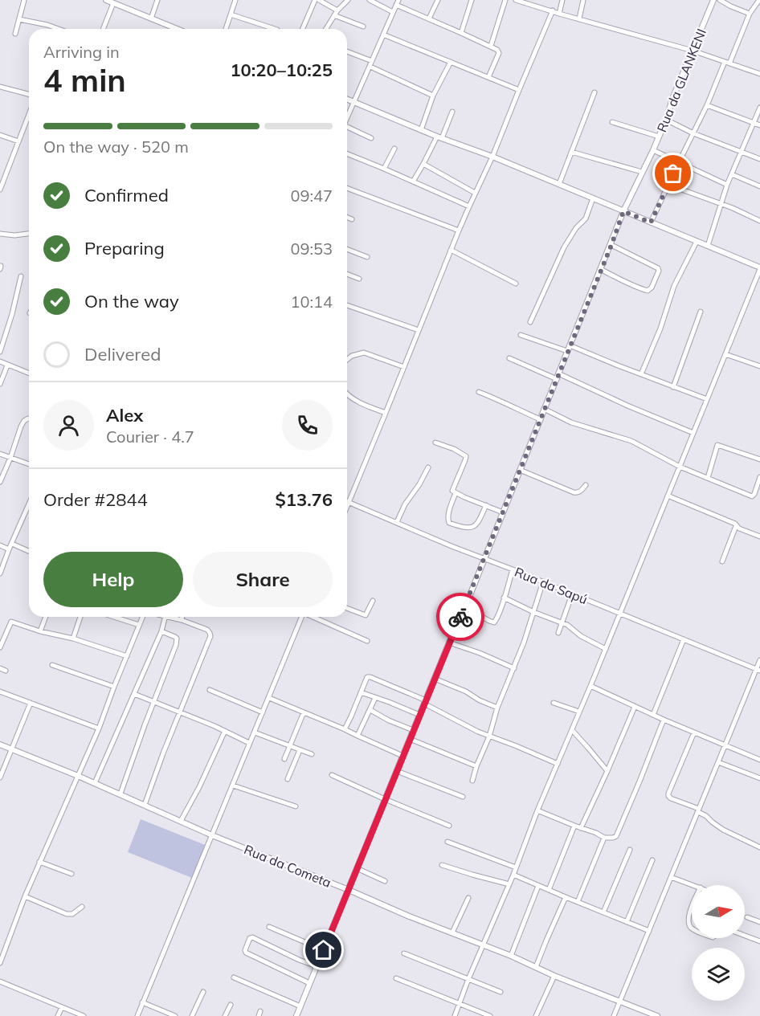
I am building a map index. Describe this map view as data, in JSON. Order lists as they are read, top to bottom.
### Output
{
  "streets": {
    "street": ["Rua da GLANKENI", "Rua da Sapú", "Rua da Cometa"]
  },
  "crossings": [
    ["Rua da GLANKENI", "Rua da Sapú"],
    ["Rua da GLANKENI", "Rua da Cometa"]
  ],
  "north": "right",
  "page": {
    "heading": ["4 min", "Arriving in", "10:20–10:25"],
    "panel": [
      "Alex",
      "Courier · 4.7",
      "Order #2844",
      "$13.76"
    ],
    "bar": "On the way · 520 m",
    "list": [
      ["Confirmed", "09:47"],
      ["Preparing", "09:53"],
      ["On the way", "10:14"],
      "Delivered"
    ],
    "buttons": ["Help", "Share"]
  }
}
